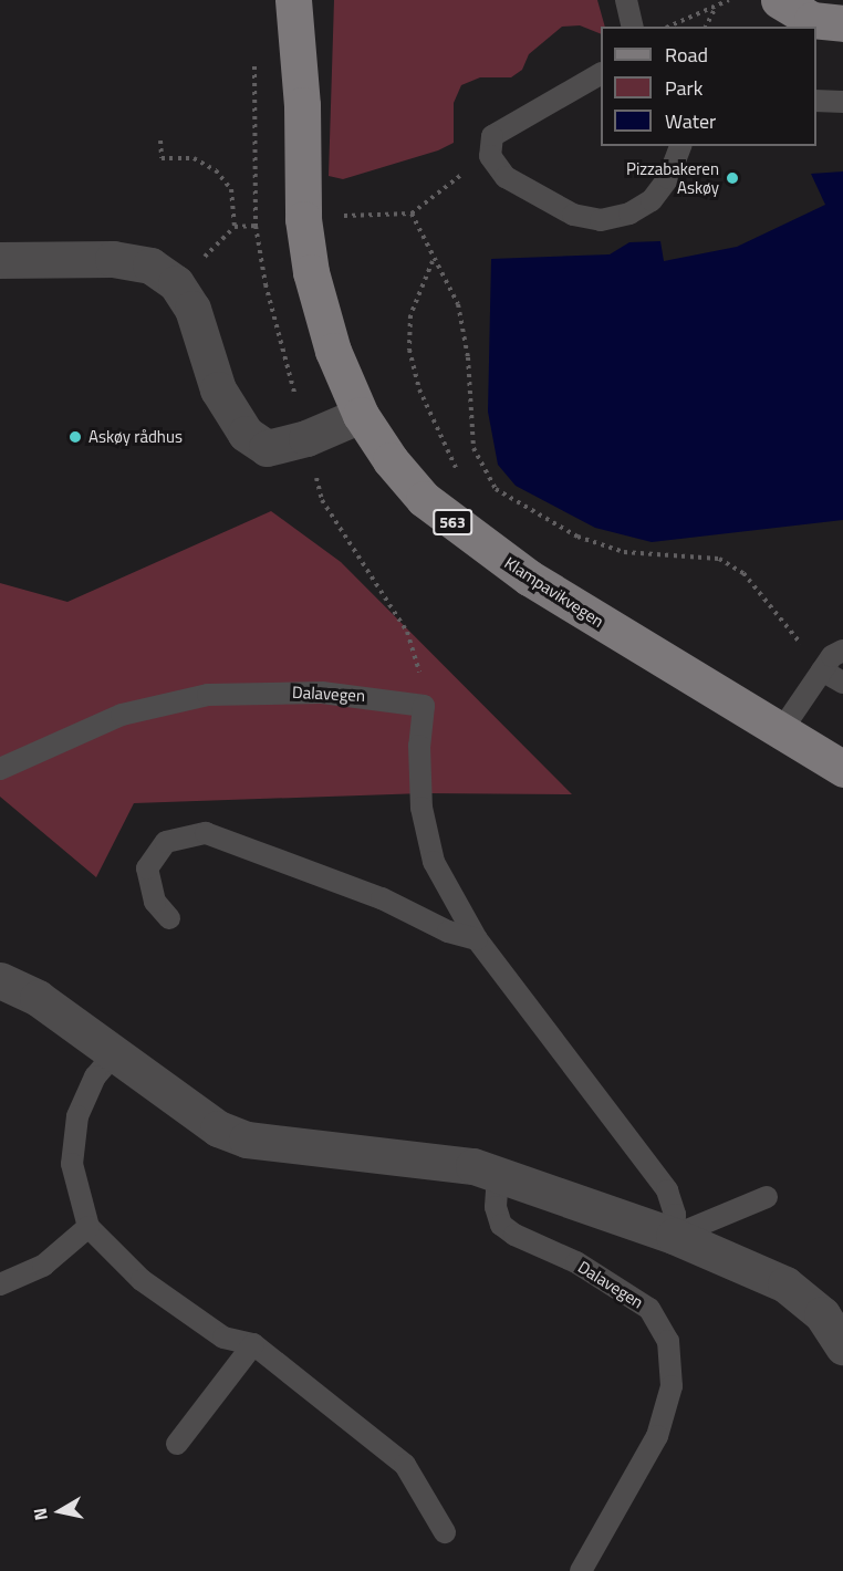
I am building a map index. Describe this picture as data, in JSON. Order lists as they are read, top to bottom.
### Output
{
  "streets": {
    "main road": ["563", "Klampavikvegen"],
    "lane": ["Dalavegen"]
  },
  "places": ["Pizzabakeren Askøy", "Askøy rådhus"],
  "legend": ["Road", "Park", "Water"],
  "north": "left"
}
